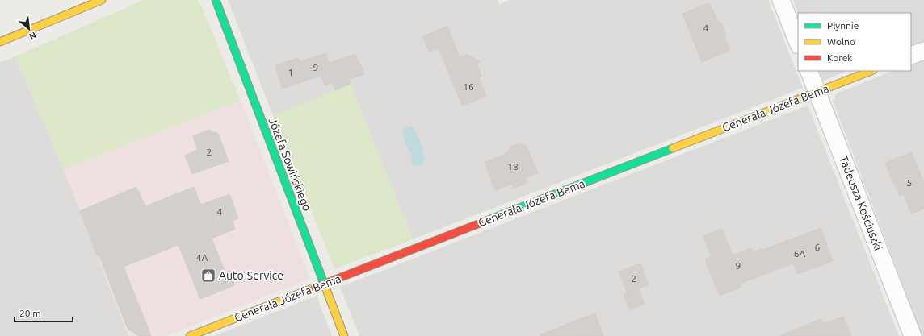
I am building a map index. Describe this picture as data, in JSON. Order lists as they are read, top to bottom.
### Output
{
  "streets": {
    "street": ["Generała Józefa Bema", "Józefa Sowińskiego", "Tadeusza Kościuszki"]
  },
  "crossings": [
    ["Generała Józefa Bema", "Józefa Sowińskiego"],
    ["Generała Józefa Bema", "Tadeusza Kościuszki"]
  ],
  "places": {
    "shop": ["Auto-Service"]
  },
  "house_numbers": [
    "4",
    "9",
    "1",
    "16",
    "2",
    "18",
    "5",
    "4",
    "6",
    "6A",
    "4A",
    "9",
    "2"
  ],
  "legend": ["Płynnie", "Wolno", "Korek"],
  "scale_bar": "20 m",
  "north": "bottom right"
}
